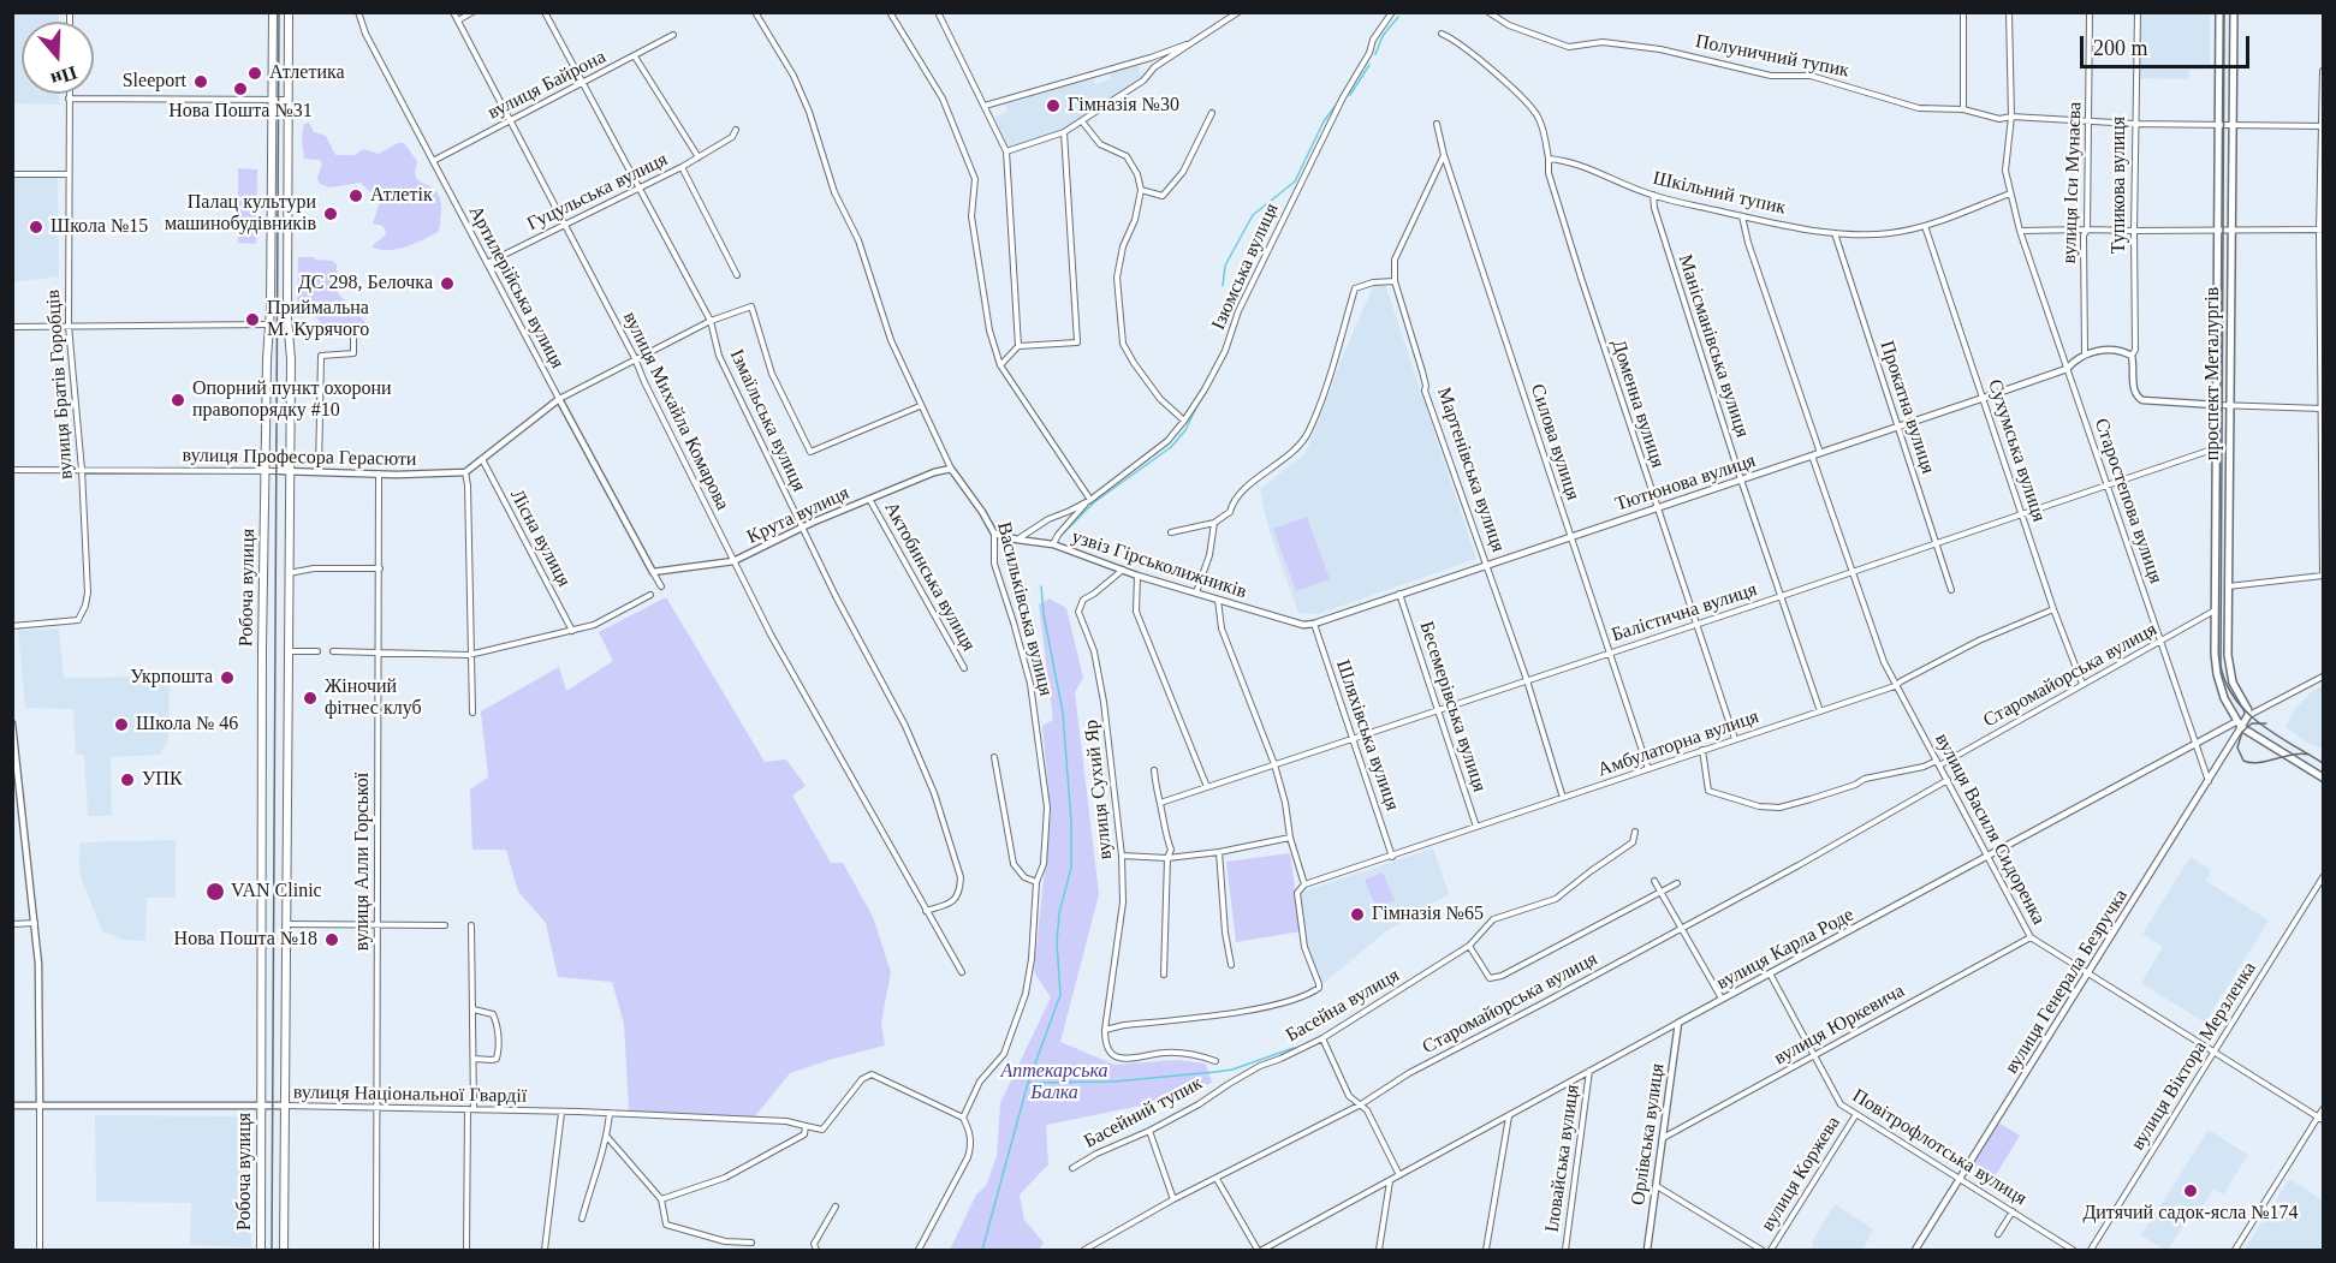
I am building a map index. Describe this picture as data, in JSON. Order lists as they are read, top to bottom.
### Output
{
  "streets": {
    "main road": ["проспект Металургів", "Робоча вулиця"],
    "street": [
      "Полуничний тупик",
      "вулиця Байрона",
      "вулиця Іси Мунаєва",
      "Тупикова вулиця",
      "Гуцульська вулиця",
      "Шкільний тупик",
      "Ізюмська вулиця",
      "Артилерійська вулиця",
      "Манісманівська вулиця",
      "вулиця Братів Горобців",
      "Доменна вулиця",
      "Прокатна вулиця",
      "вулиця Михайла Комарова",
      "Ізмаїльська вулиця",
      "Силова вулиця",
      "Сухумська вулиця",
      "вулиця Професора Герасюти",
      "Мартенівська вулиця",
      "Тютюнова вулиця",
      "Старостепова вулиця",
      "Крута вулиця",
      "Лісна вулиця",
      "узвіз Гірськолижників",
      "Актобинська вулиця",
      "Васильківська вулиця",
      "Балістична вулиця",
      "Старомайорська вулиця",
      "Бесемерівська вулиця",
      "Шляхівська вулиця",
      "Амбулаторна вулиця",
      "вулиця Сухий Яр",
      "вулиця Василя Сидоренка",
      "вулиця Алли Горської",
      "вулиця Карла Роде",
      "вулиця Генерала Безручка",
      "Басейна вулиця",
      "вулиця Юркевича",
      "вулиця Віктора Мерзленка",
      "вулиця Національної Гвардії",
      "Басейний тупик",
      "Орлівська вулиця",
      "Повітрофлотська вулиця",
      "Іловайська вулиця",
      "вулиця Коржева"
    ]
  },
  "crossings": [
    ["Полуничний тупик", "вулиця Іси Мунаєва"],
    ["Полуничний тупик", "Тупикова вулиця"],
    ["Полуничний тупик", "проспект Металургів"],
    ["Полуничний тупик", "Старостепова вулиця"],
    ["вулиця Байрона", "Гуцульська вулиця"],
    ["вулиця Байрона", "Артилерійська вулиця"],
    ["вулиця Байрона", "вулиця Михайла Комарова"],
    ["вулиця Байрона", "Ізмаїльська вулиця"],
    ["Гуцульська вулиця", "Артилерійська вулиця"],
    ["Гуцульська вулиця", "вулиця Михайла Комарова"],
    ["Гуцульська вулиця", "Ізмаїльська вулиця"],
    ["Шкільний тупик", "Манісманівська вулиця"],
    ["Шкільний тупик", "Доменна вулиця"],
    ["Шкільний тупик", "Прокатна вулиця"],
    ["Шкільний тупик", "Сухумська вулиця"],
    ["Шкільний тупик", "Старостепова вулиця"],
    ["Ізюмська вулиця", "узвіз Гірськолижників"],
    ["Артилерійська вулиця", "Крута вулиця"],
    ["Манісманівська вулиця", "Тютюнова вулиця"],
    ["Манісманівська вулиця", "Балістична вулиця"],
    ["Манісманівська вулиця", "Амбулаторна вулиця"],
    ["проспект Металургів", "Балістична вулиця"],
    ["проспект Металургів", "Старомайорська вулиця"],
    ["проспект Металургів", "вулиця Карла Роде"],
    ["проспект Металургів", "вулиця Генерала Безручка"],
    ["вулиця Братів Горобців", "вулиця Професора Герасюти"],
    ["Доменна вулиця", "Тютюнова вулиця"],
    ["Доменна вулиця", "Балістична вулиця"],
    ["Доменна вулиця", "Амбулаторна вулиця"],
    ["Прокатна вулиця", "Тютюнова вулиця"],
    ["Прокатна вулиця", "Балістична вулиця"],
    ["вулиця Михайла Комарова", "Ізмаїльська вулиця"],
    ["вулиця Михайла Комарова", "Крута вулиця"],
    ["Ізмаїльська вулиця", "Крута вулиця"],
    ["Силова вулиця", "Мартенівська вулиця"],
    ["Силова вулиця", "Тютюнова вулиця"],
    ["Силова вулиця", "Балістична вулиця"],
    ["Силова вулиця", "Амбулаторна вулиця"],
    ["Сухумська вулиця", "Тютюнова вулиця"],
    ["Сухумська вулиця", "Балістична вулиця"],
    ["Сухумська вулиця", "Старомайорська вулиця"],
    ["Сухумська вулиця", "Амбулаторна вулиця"],
    ["вулиця Професора Герасюти", "Робоча вулиця"],
    ["вулиця Професора Герасюти", "вулиця Алли Горської"],
    ["Мартенівська вулиця", "Тютюнова вулиця"],
    ["Мартенівська вулиця", "Балістична вулиця"],
    ["Мартенівська вулиця", "Амбулаторна вулиця"],
    ["Тютюнова вулиця", "Старостепова вулиця"],
    ["Тютюнова вулиця", "узвіз Гірськолижників"],
    ["Тютюнова вулиця", "Бесемерівська вулиця"],
    ["Тютюнова вулиця", "Шляхівська вулиця"],
    ["Тютюнова вулиця", "вулиця Василя Сидоренка"],
    ["Старостепова вулиця", "Балістична вулиця"],
    ["Старостепова вулиця", "Старомайорська вулиця"],
    ["Старостепова вулиця", "вулиця Карла Роде"],
    ["Старостепова вулиця", "вулиця Генерала Безручка"],
    ["Крута вулиця", "Актобинська вулиця"],
    ["Крута вулиця", "Васильківська вулиця"],
    ["узвіз Гірськолижників", "Васильківська вулиця"],
    ["узвіз Гірськолижників", "Шляхівська вулиця"],
    ["узвіз Гірськолижників", "вулиця Сухий Яр"],
    ["Робоча вулиця", "вулиця Національної Гвардії"],
    ["Балістична вулиця", "Бесемерівська вулиця"],
    ["Балістична вулиця", "Шляхівська вулиця"],
    ["Балістична вулиця", "вулиця Василя Сидоренка"],
    ["Старомайорська вулиця", "Амбулаторна вулиця"],
    ["Старомайорська вулиця", "вулиця Василя Сидоренка"],
    ["Бесемерівська вулиця", "Амбулаторна вулиця"],
    ["Шляхівська вулиця", "Амбулаторна вулиця"],
    ["Амбулаторна вулиця", "вулиця Василя Сидоренка"],
    ["вулиця Василя Сидоренка", "вулиця Карла Роде"],
    ["вулиця Василя Сидоренка", "вулиця Генерала Безручка"],
    ["вулиця Василя Сидоренка", "вулиця Юркевича"],
    ["вулиця Василя Сидоренка", "вулиця Віктора Мерзленка"],
    ["вулиця Алли Горської", "вулиця Національної Гвардії"],
    ["вулиця Карла Роде", "вулиця Генерала Безручка"],
    ["вулиця Карла Роде", "Орлівська вулиця"],
    ["вулиця Карла Роде", "Повітрофлотська вулиця"],
    ["вулиця Карла Роде", "Іловайська вулиця"],
    ["вулиця Генерала Безручка", "Повітрофлотська вулиця"],
    ["Басейна вулиця", "Басейний тупик"],
    ["вулиця Юркевича", "Орлівська вулиця"],
    ["вулиця Юркевича", "Повітрофлотська вулиця"],
    ["Повітрофлотська вулиця", "вулиця Коржева"]
  ],
  "parks": ["Аптекарська Балка"],
  "places": [
    "Атлетика",
    "Sleeport",
    "Нова Пошта №31",
    "Гімназія №30",
    "Атлетік",
    "Палац культури машинобудівників",
    "Школа №15",
    "ДС 298, Белочка",
    "Приймальна М. Курячого",
    "Опорний пункт охорони правопорядку #10",
    "Укрпошта",
    "Жіночий фітнес клуб",
    "Школа № 46",
    "УПК",
    "VAN Clinic",
    "Гімназія №65",
    "Нова Пошта №18",
    "Дитячий садок-ясла №174"
  ],
  "scale_bar": "200 m",
  "north": "bottom"
}
